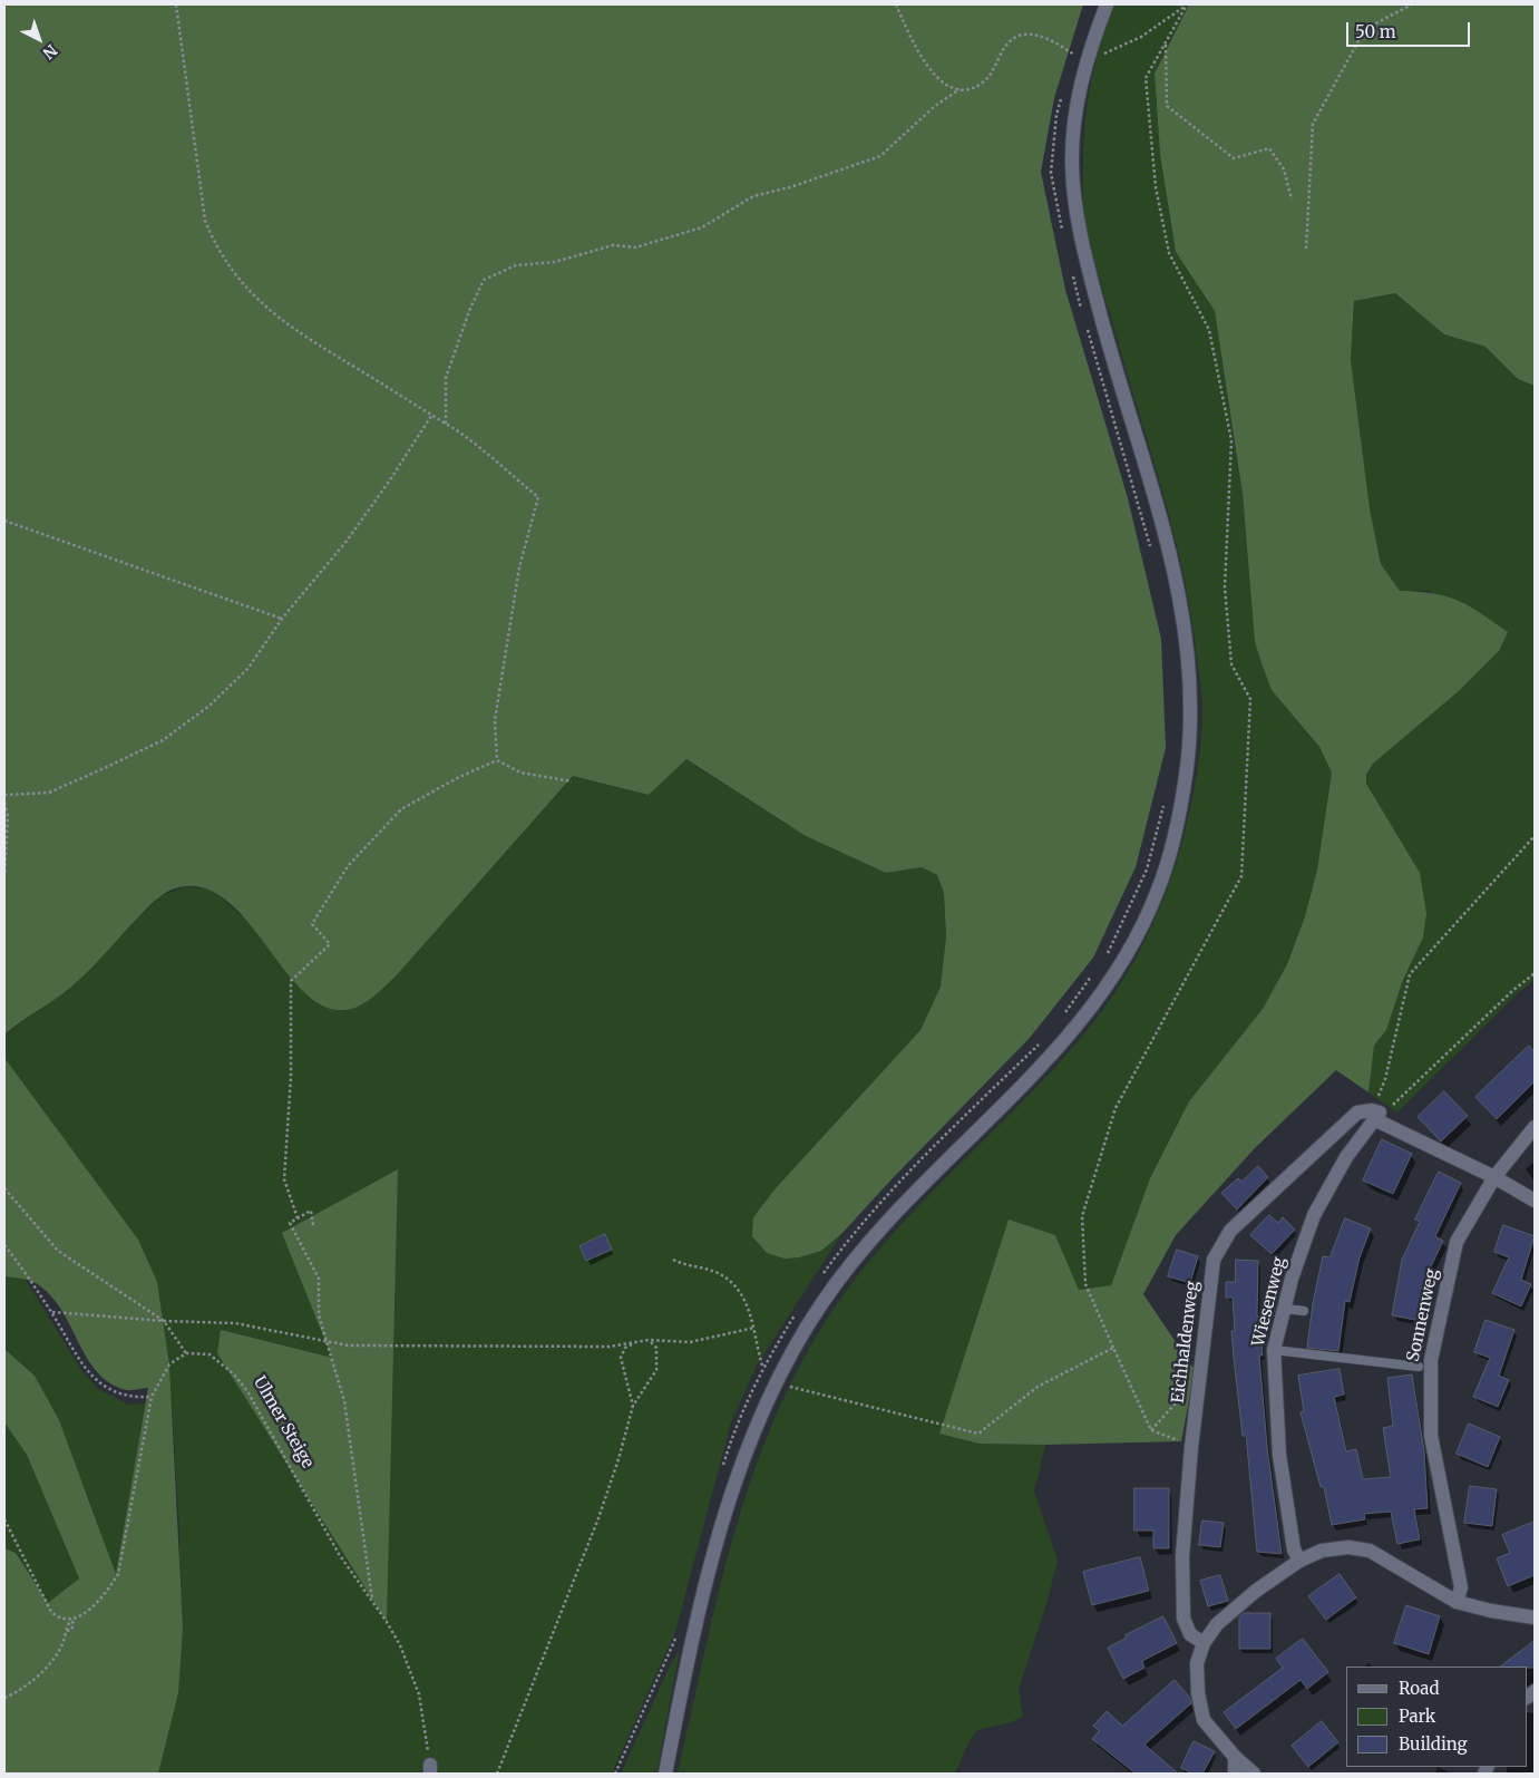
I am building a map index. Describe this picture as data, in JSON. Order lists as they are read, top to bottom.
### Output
{
  "streets": {
    "street": ["Wiesenweg", "Sonnenweg", "Eichhaldenweg"],
    "path": ["Ulmer Steige"]
  },
  "crossings": [
    ["Wiesenweg", "Eichhaldenweg"]
  ],
  "legend": ["Road", "Park", "Building"],
  "scale_bar": "50 m",
  "north": "bottom right"
}
